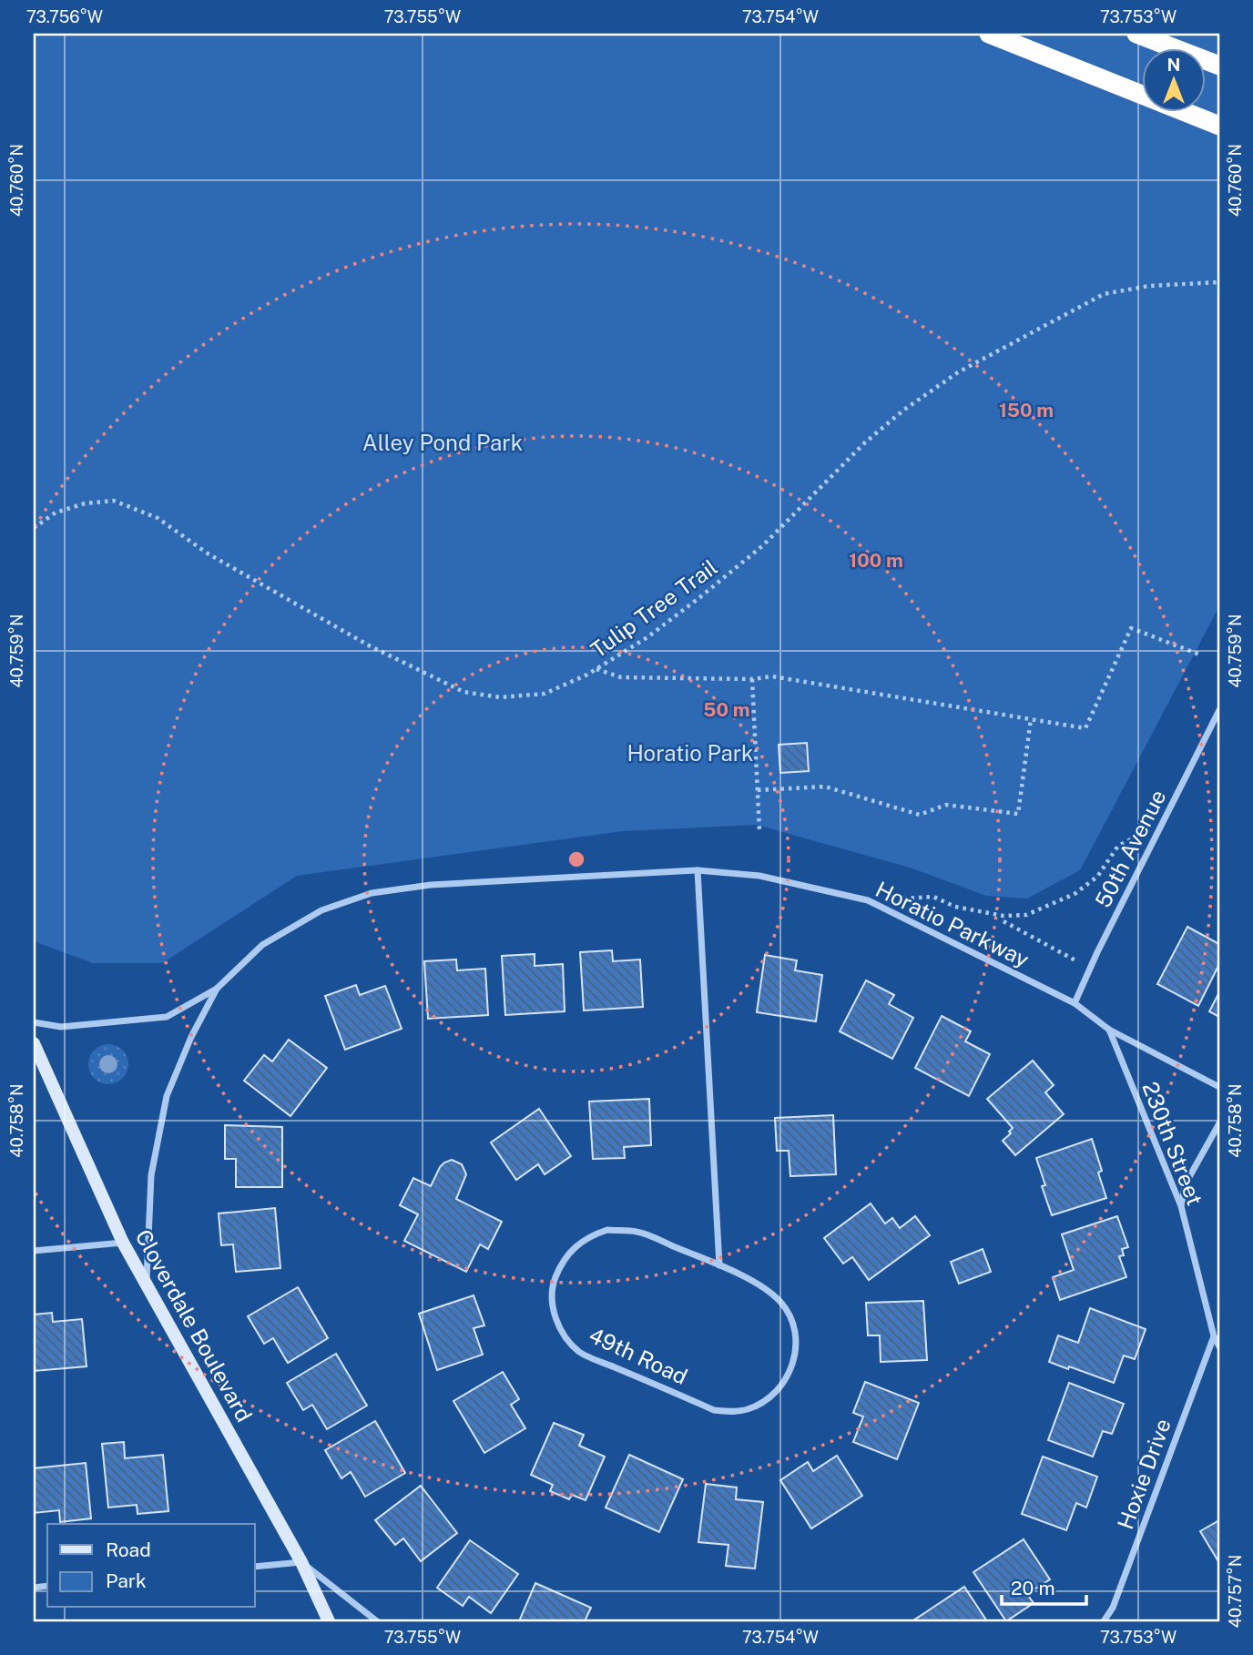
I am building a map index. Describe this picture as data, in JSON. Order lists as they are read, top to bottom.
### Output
{
  "streets": {
    "street": [
      "50th Avenue",
      "Horatio Parkway",
      "230th Street",
      "Cloverdale Boulevard",
      "49th Road",
      "Hoxie Drive"
    ],
    "path": ["Tulip Tree Trail"]
  },
  "crossings": [
    ["50th Avenue", "Horatio Parkway"],
    ["Horatio Parkway", "230th Street"],
    ["Horatio Parkway", "Cloverdale Boulevard"],
    ["230th Street", "Hoxie Drive"]
  ],
  "parks": ["Alley Pond Park", "Horatio Park"],
  "legend": ["Road", "Park"],
  "scale_bar": "20 m",
  "north": "top",
  "coordinates": [
    "73.756°W",
    "73.755°W",
    "73.754°W",
    "73.753°W",
    "40.760°N",
    "40.759°N",
    "40.758°N",
    "40.757°N"
  ],
  "rings": ["150 m", "100 m", "50 m"]
}
